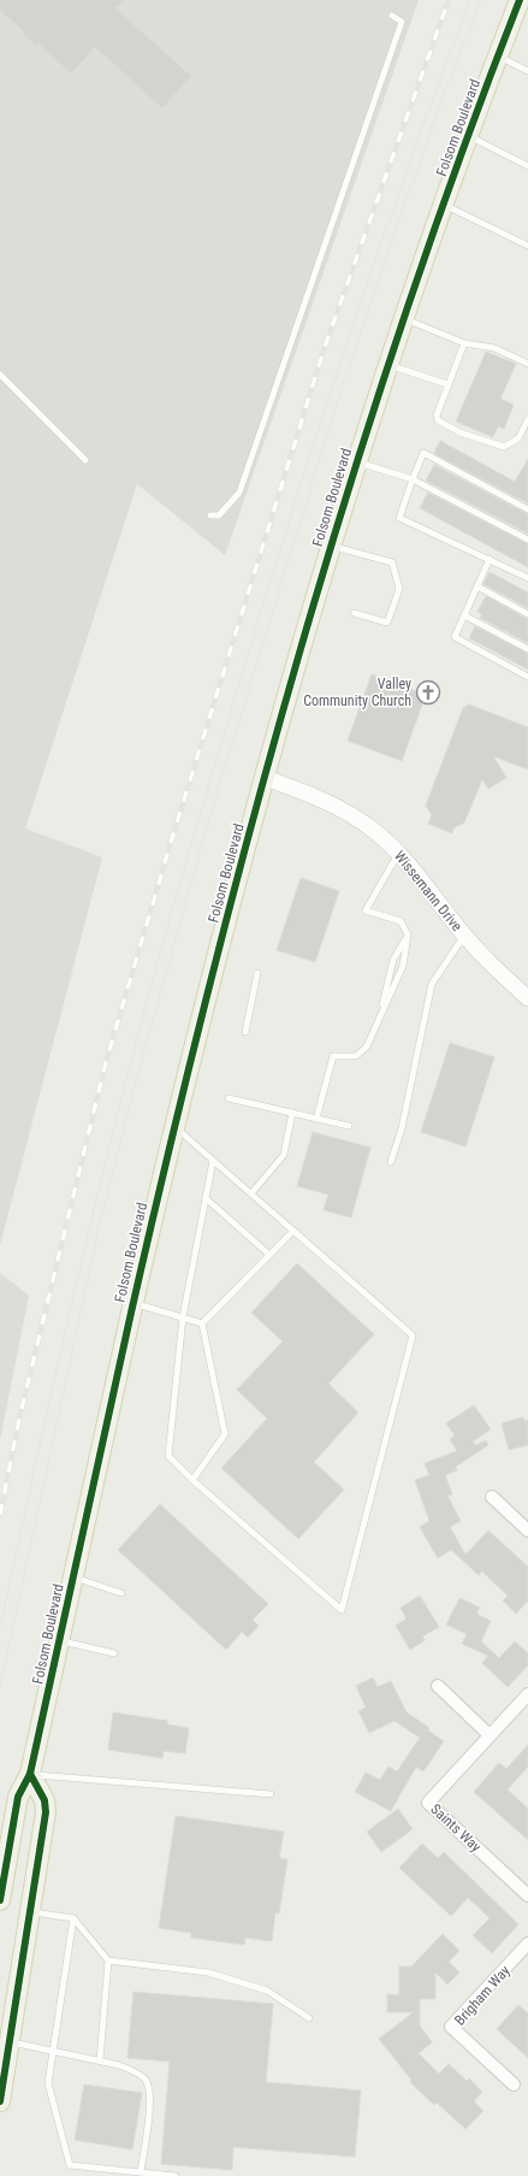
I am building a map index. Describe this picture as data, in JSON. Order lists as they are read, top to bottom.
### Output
{
  "streets": {
    "main road": ["Folsom Boulevard"],
    "street": ["Wissemann Drive", "Saints Way", "Brigham Way"]
  },
  "crossings": [
    ["Folsom Boulevard", "Wissemann Drive"]
  ],
  "places": {
    "church": ["Valley Community Church"]
  }
}
